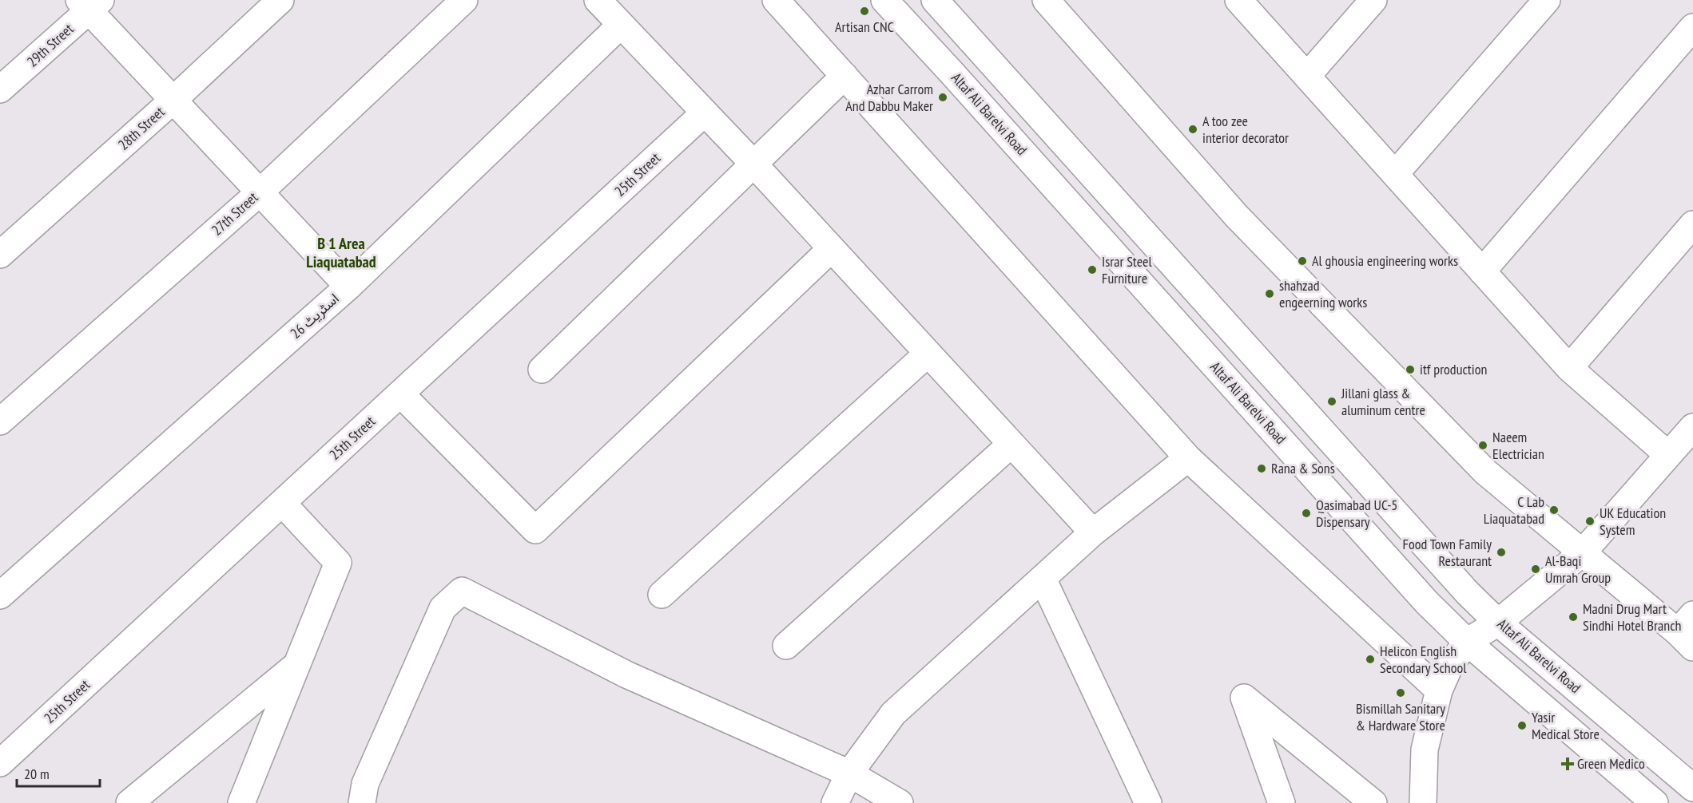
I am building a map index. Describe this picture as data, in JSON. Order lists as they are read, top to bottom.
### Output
{
  "streets": {
    "street": [
      "29th Street",
      "Altaf Ali Barelvi Road",
      "28th Street",
      "25th Street",
      "27th Street",
      "اسٹریٹ 26"
    ]
  },
  "districts": ["B 1 Area Liaquatabad"],
  "places": {
    "other": [
      "Artisan CNC",
      "Azhar Carrom And Dabbu Maker",
      "A too zee interior decorator",
      "Al ghousia engineering works",
      "Israr Steel Furniture",
      "shahzad engeerning works",
      "itf production",
      "Jillani glass & aluminum centre",
      "Naeem Electrician",
      "Rana & Sons",
      "C Lab Liaquatabad",
      "Qasimabad UC-5 Dispensary",
      "UK Education System",
      "Food Town Family Restaurant",
      "Al-Baqi Umrah Group",
      "Madni Drug Mart Sindhi Hotel Branch",
      "Helicon English Secondary School",
      "Bismillah Sanitary & Hardware Store",
      "Yasir Medical Store"
    ],
    "health": ["Green Medico"]
  },
  "scale_bar": "20 m"
}
